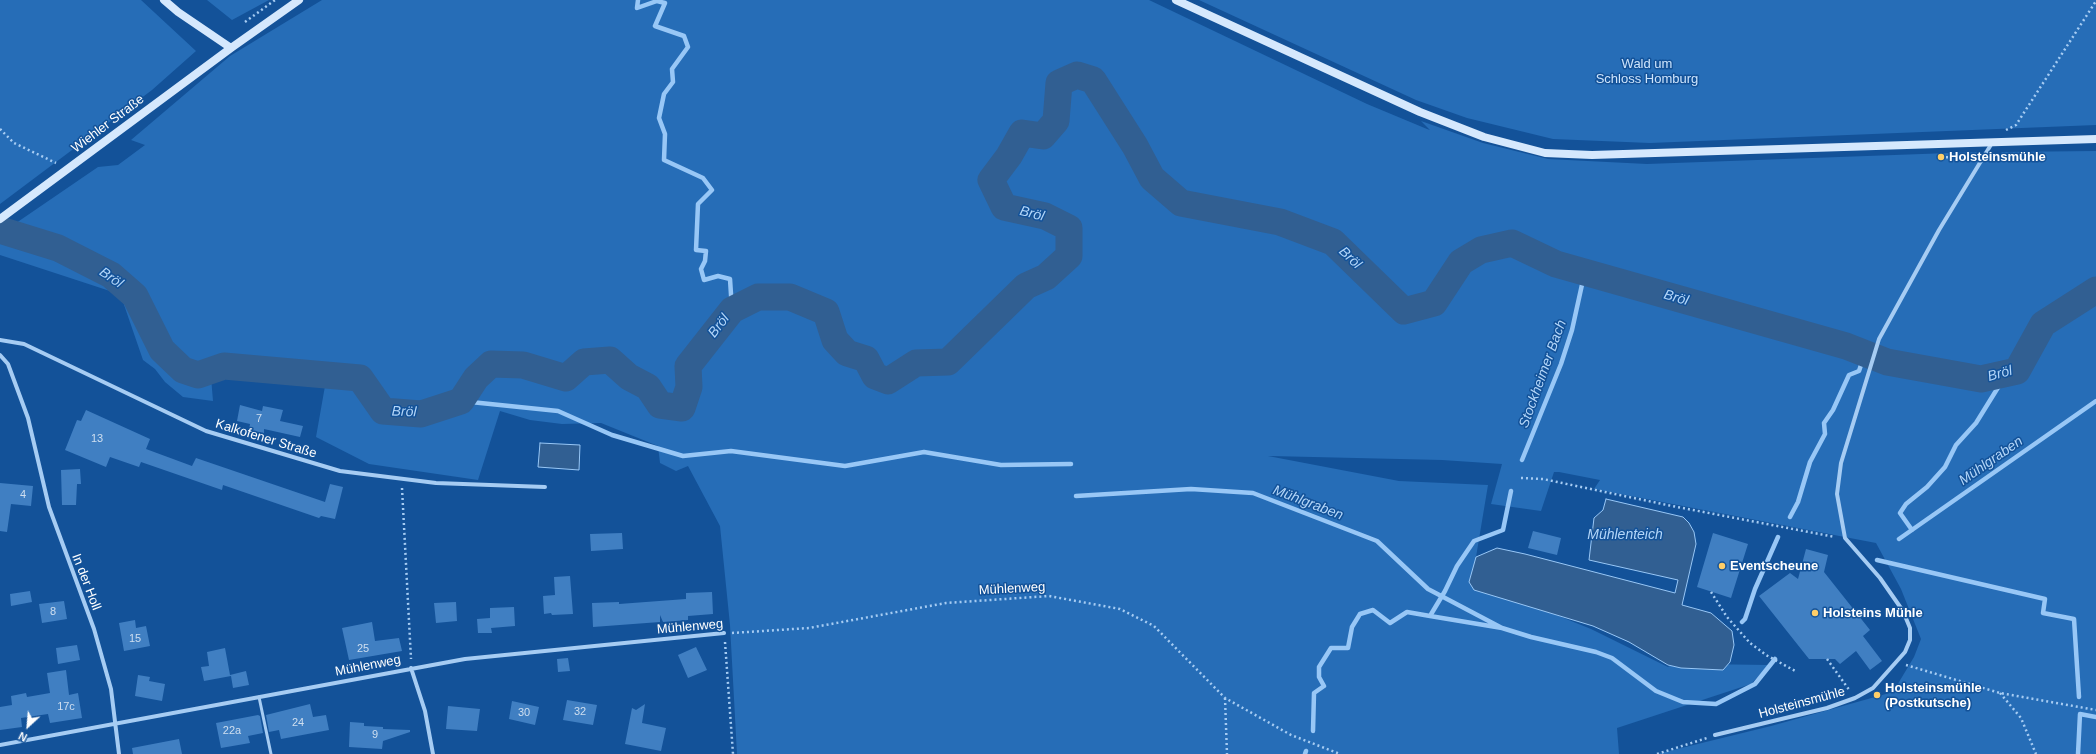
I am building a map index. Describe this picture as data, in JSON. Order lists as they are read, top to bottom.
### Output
{
  "streets": {
    "main road": ["Wiehler Straße"],
    "street": [
      "Kalkofener Straße",
      "In der Holl",
      "Mühlenweg",
      "Holsteinsmühle"
    ]
  },
  "crossings": [
    ["In der Holl", "Mühlenweg"]
  ],
  "water": [
    "Bröl",
    "Stockheimer Bach",
    "Mühlgraben",
    "Mühlenteich"
  ],
  "parks": ["Wald um Schloss Homburg"],
  "places": [
    "Holsteinsmühle",
    "Eventscheune",
    "Holsteins Mühle",
    "Holsteinsmühle (Postkutsche)"
  ],
  "house_numbers": [
    "7",
    "13",
    "4",
    "8",
    "15",
    "25",
    "17c",
    "32",
    "30",
    "24",
    "22a",
    "9"
  ],
  "north": "bottom left"
}
